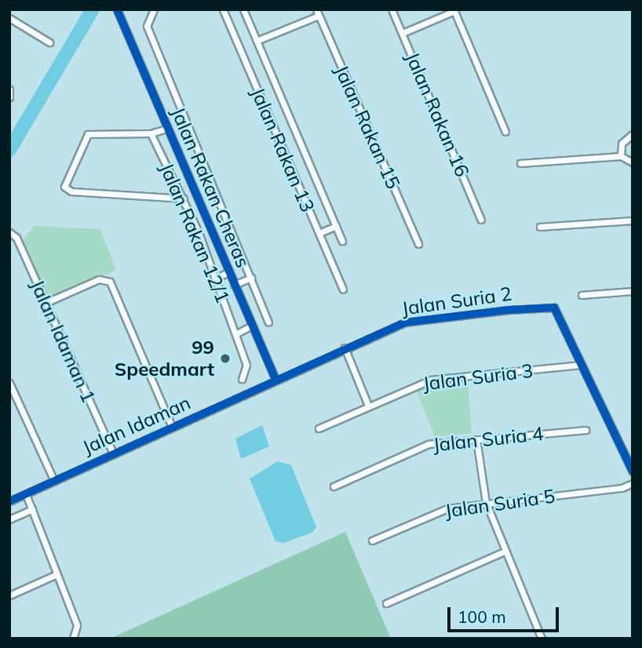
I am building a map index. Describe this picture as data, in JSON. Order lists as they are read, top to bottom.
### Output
{
  "streets": {
    "street": [
      "Jalan Rakan 16",
      "Jalan Rakan 15",
      "Jalan Rakan 13",
      "Jalan Rakan Cheras",
      "Jalan Rakan 12/1",
      "Jalan Suria 2",
      "Jalan Idaman 1",
      "Jalan Suria 3",
      "Jalan Idaman",
      "Jalan Suria 4",
      "Jalan Suria 5"
    ]
  },
  "crossings": [
    ["Jalan Rakan Cheras", "Jalan Suria 2"],
    ["Jalan Rakan Cheras", "Jalan Idaman"],
    ["Jalan Suria 2", "Jalan Suria 3"],
    ["Jalan Suria 2", "Jalan Idaman"],
    ["Jalan Idaman 1", "Jalan Idaman"]
  ],
  "places": ["99 Speedmart"],
  "scale_bar": "100 m"
}
